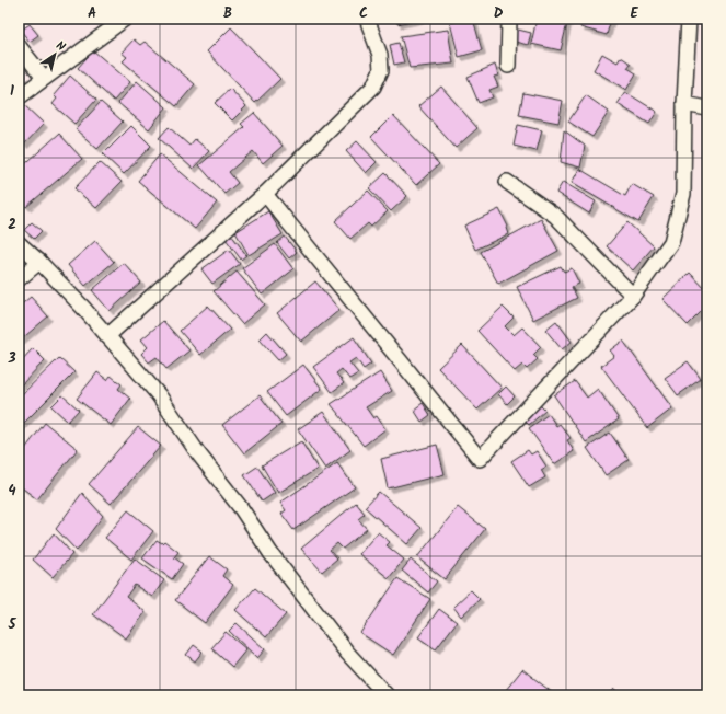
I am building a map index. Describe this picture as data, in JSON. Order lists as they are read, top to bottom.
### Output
{
  "north": "top right",
  "grid": {
    "columns": [
      "A",
      "B",
      "C",
      "D",
      "E"
    ],
    "rows": [
      "1",
      "2",
      "3",
      "4",
      "5"
    ]
  }
}
